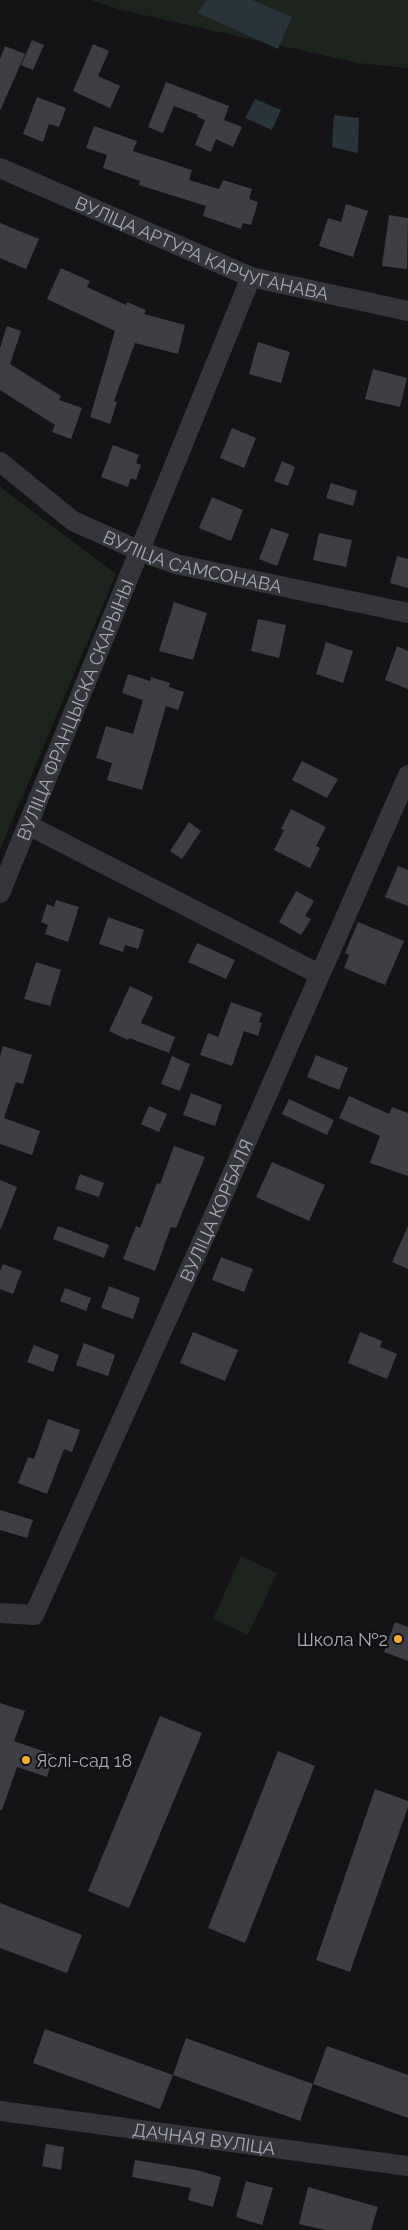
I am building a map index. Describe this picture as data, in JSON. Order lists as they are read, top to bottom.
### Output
{
  "streets": {
    "street": [
      "ВУЛІЦА АРТУРА КАРЧУГАНАВА",
      "ВУЛІЦА САМСОНАВА",
      "ВУЛІЦА ФРАНЦЫСКА СКАРЫНЫ",
      "ВУЛІЦА КОРБАЛЯ",
      "ДАЧНАЯ ВУЛІЦА"
    ]
  },
  "crossings": [
    ["ВУЛІЦА АРТУРА КАРЧУГАНАВА", "ВУЛІЦА ФРАНЦЫСКА СКАРЫНЫ"],
    ["ВУЛІЦА САМСОНАВА", "ВУЛІЦА ФРАНЦЫСКА СКАРЫНЫ"]
  ],
  "places": ["Школа №2", "Яслі-сад 18"]
}
